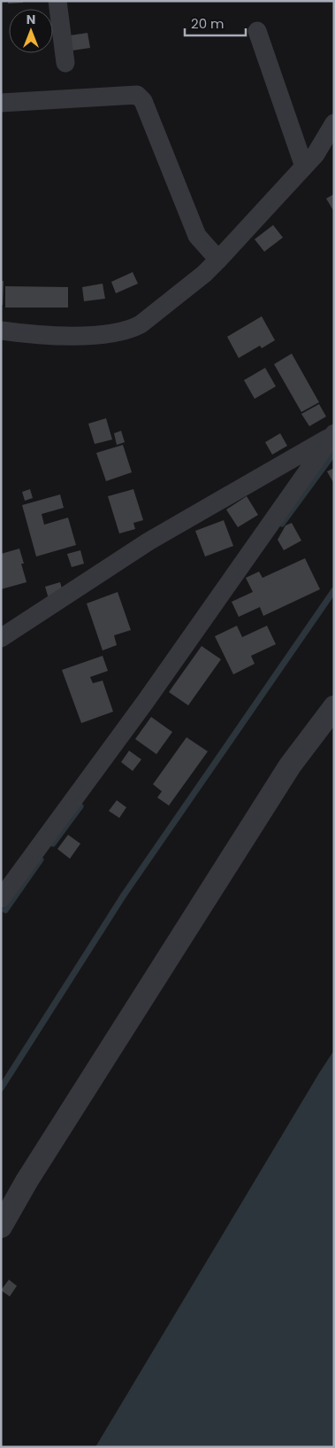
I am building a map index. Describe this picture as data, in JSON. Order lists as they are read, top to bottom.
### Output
{
  "scale_bar": "20 m",
  "north": "top"
}
